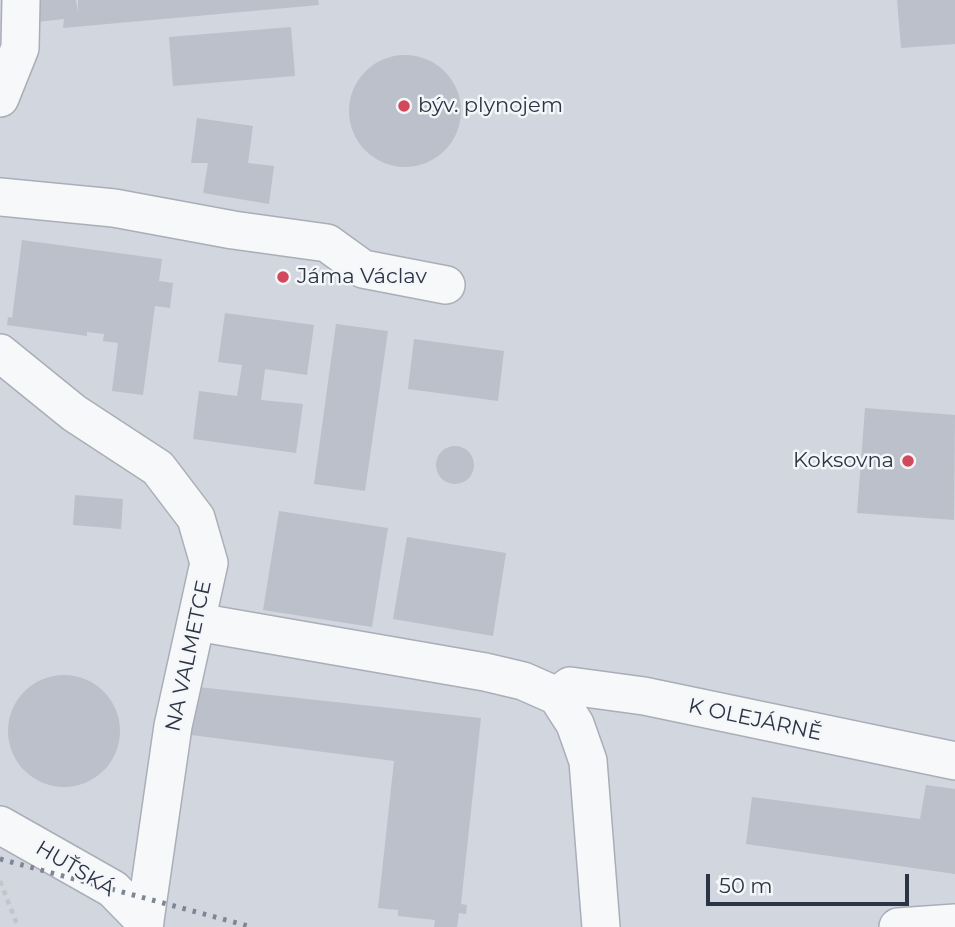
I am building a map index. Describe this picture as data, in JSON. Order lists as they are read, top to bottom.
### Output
{
  "streets": {
    "street": ["NA VALMETCE", "K OLEJÁRNĚ", "HUŤSKÁ"]
  },
  "crossings": [
    ["NA VALMETCE", "HUŤSKÁ"]
  ],
  "places": ["býv. plynojem", "Jáma Václav", "Koksovna"],
  "scale_bar": "50 m"
}
